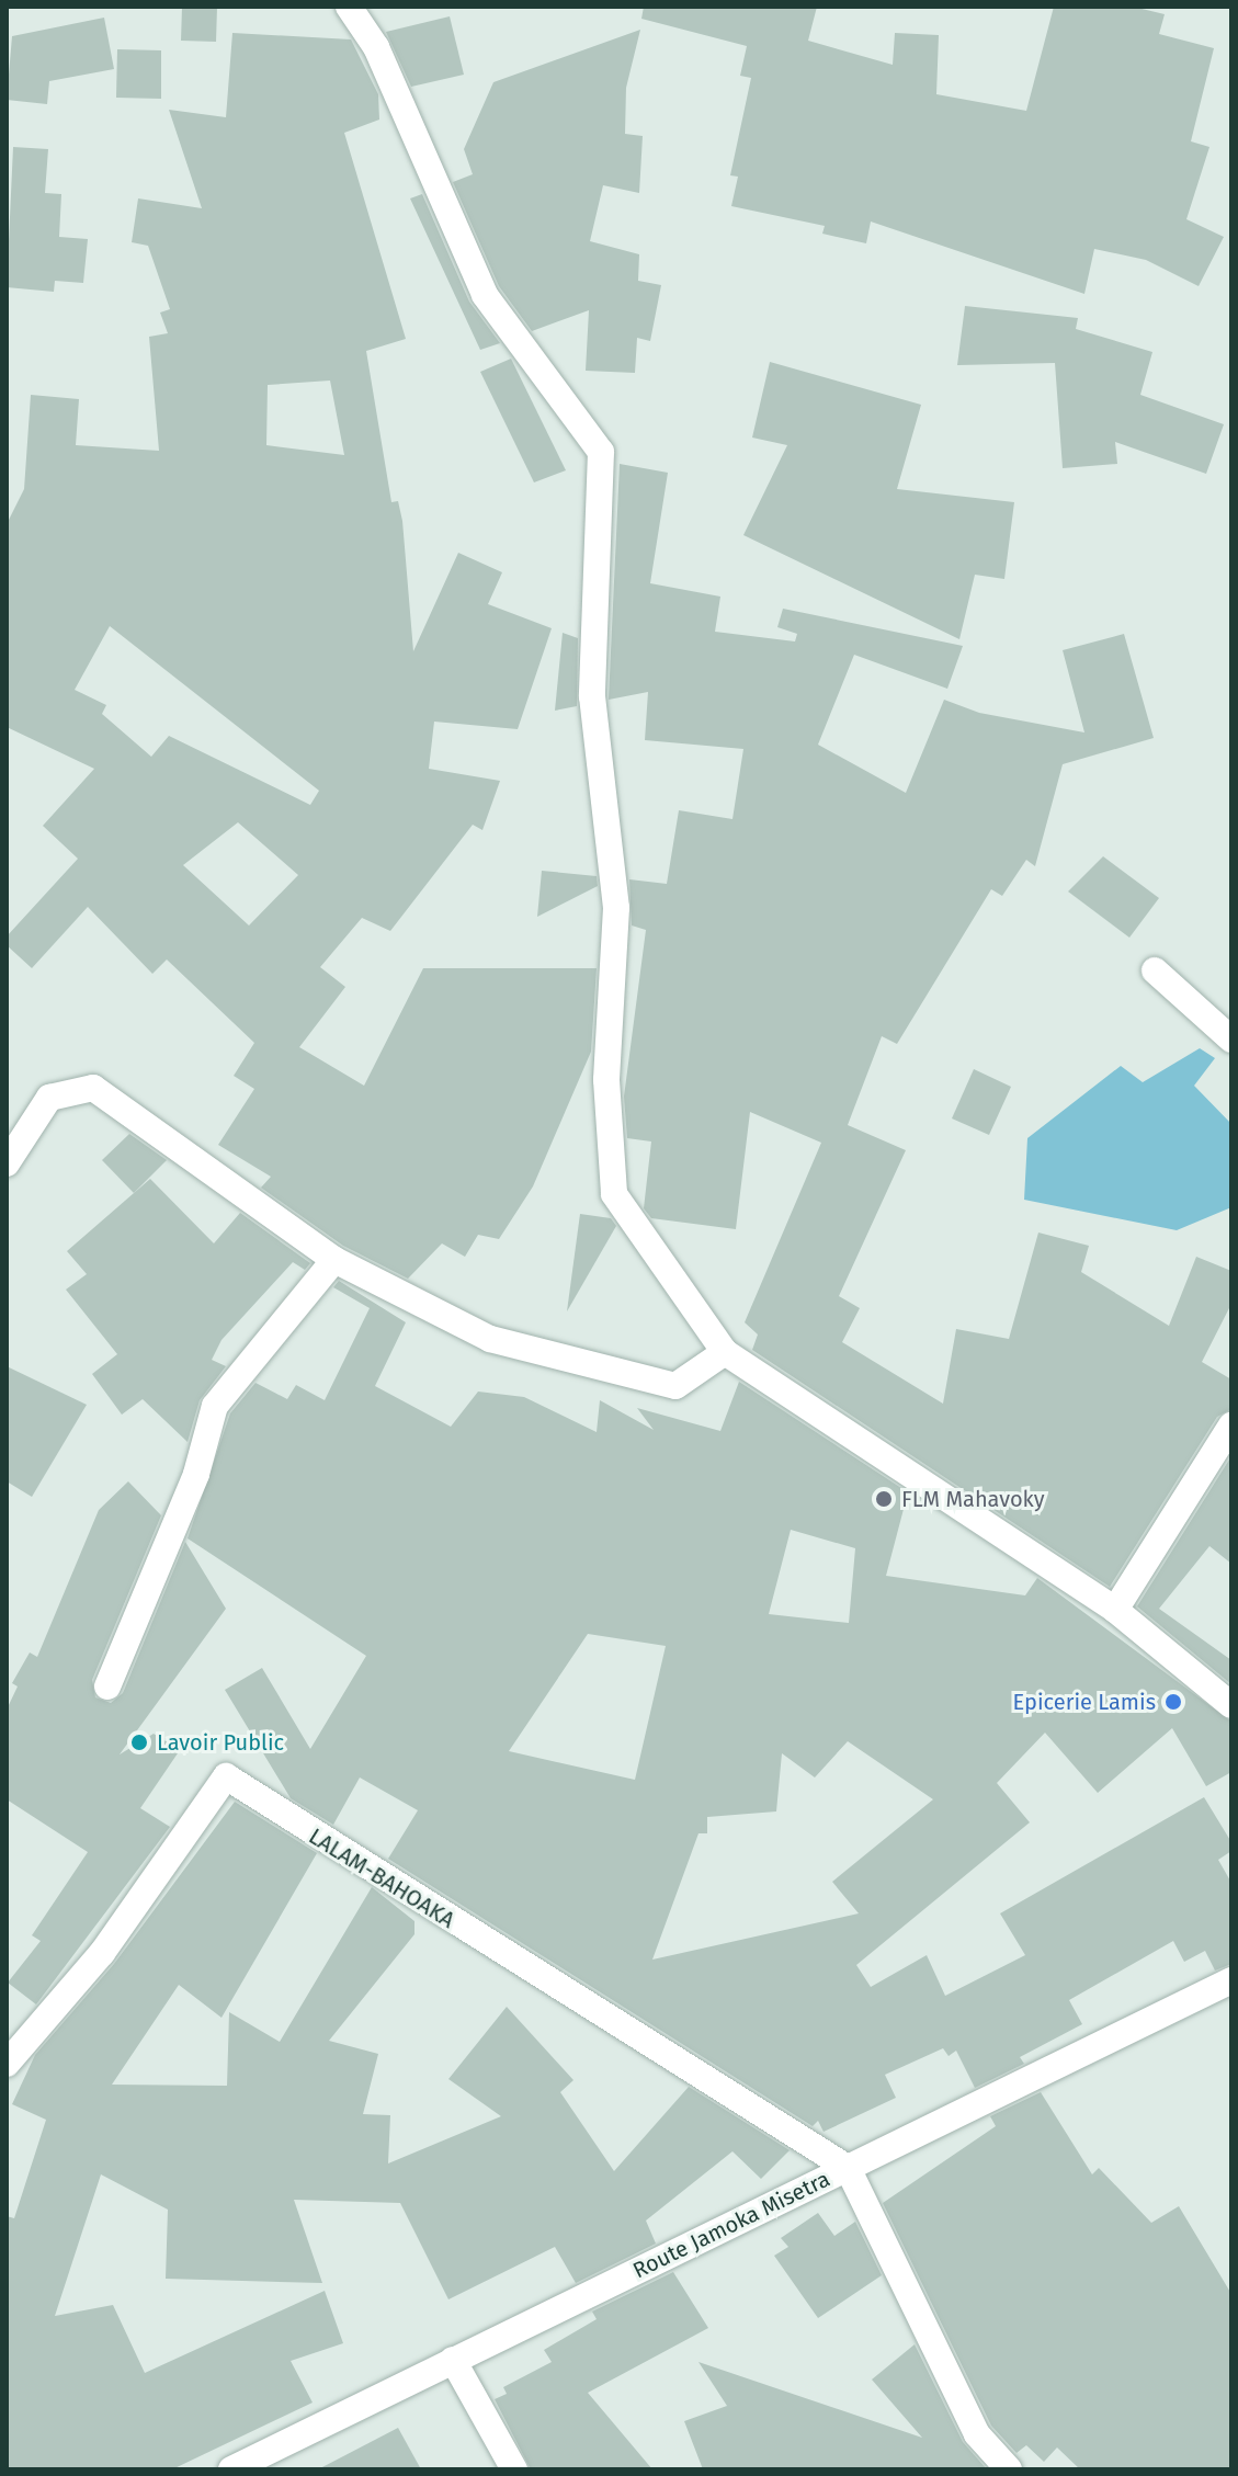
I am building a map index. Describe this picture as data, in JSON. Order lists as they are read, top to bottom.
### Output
{
  "streets": {
    "street": ["LALAM-BAHOAKA", "Route Jamoka Misetra"]
  },
  "crossings": [
    ["LALAM-BAHOAKA", "Route Jamoka Misetra"]
  ],
  "places": ["FLM Mahavoky", "Epicerie Lamis", "Lavoir Public"]
}
